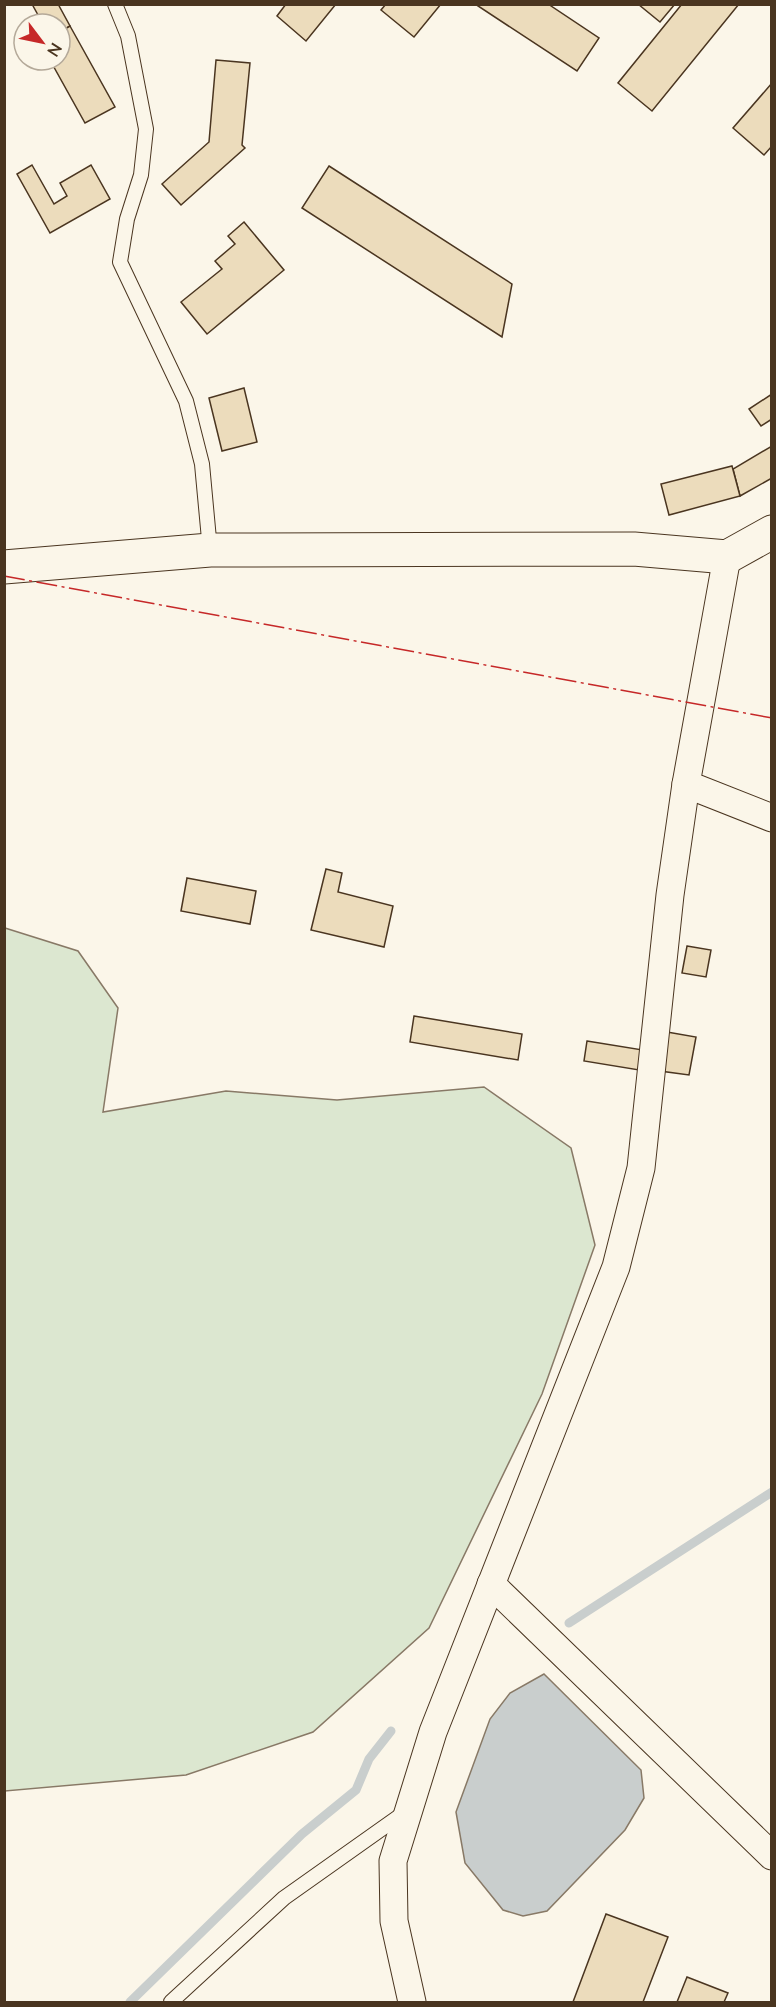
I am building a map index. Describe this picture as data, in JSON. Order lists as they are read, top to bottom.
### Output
{
  "north": "bottom right"
}
